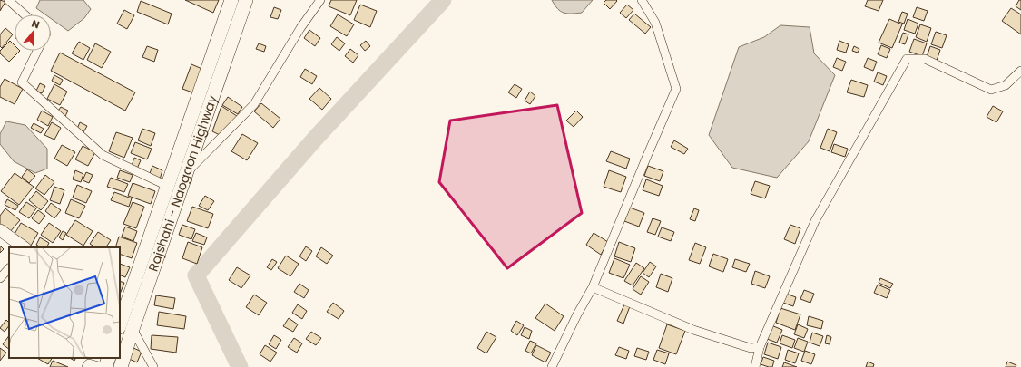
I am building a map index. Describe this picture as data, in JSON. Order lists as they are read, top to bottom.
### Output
{
  "streets": {
    "main road": ["Rajshahi - Naogaon Highway"]
  },
  "north": "top"
}
